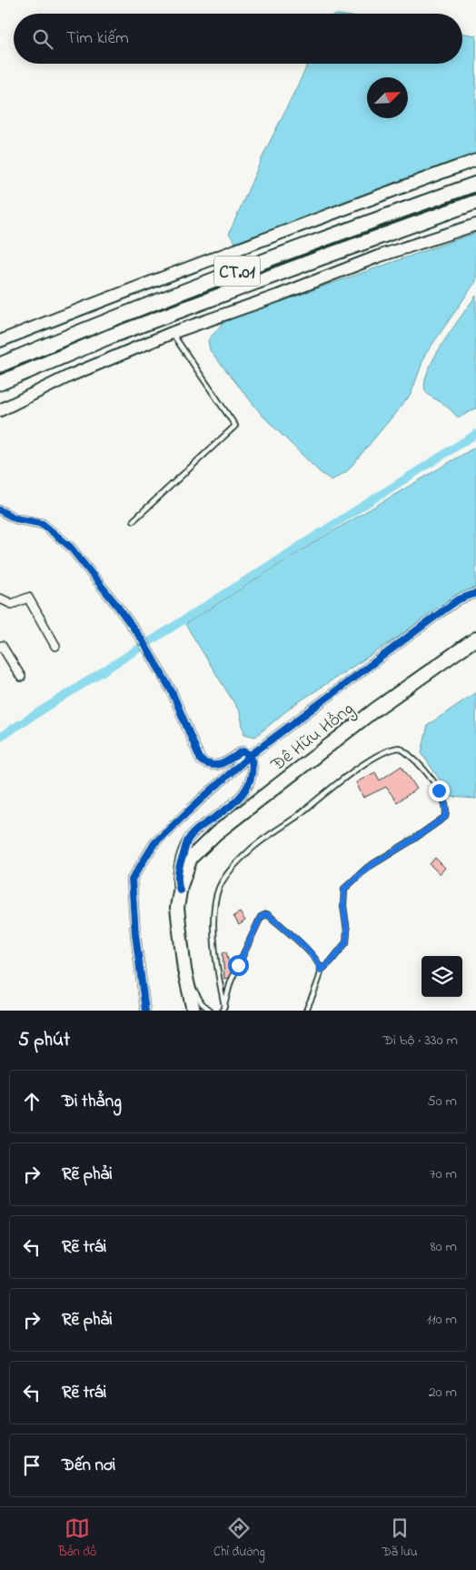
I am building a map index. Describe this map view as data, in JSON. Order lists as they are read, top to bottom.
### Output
{
  "streets": {
    "highway": ["CT.01"],
    "main road": ["Đê Hữu Hồng"]
  },
  "north": "top right",
  "page": {
    "search": "Tìm kiếm",
    "heading": ["5 phút", "Đi bộ · 330 m"],
    "list": [
      ["Đi thẳng", "50 m"],
      ["Rẽ phải", "70 m"],
      ["Rẽ trái", "80 m"],
      ["Rẽ phải", "110 m"],
      ["Rẽ trái", "20 m"],
      "Đến nơi"
    ],
    "nav": ["Bản đồ", "Chỉ đường", "Đã lưu"]
  }
}
